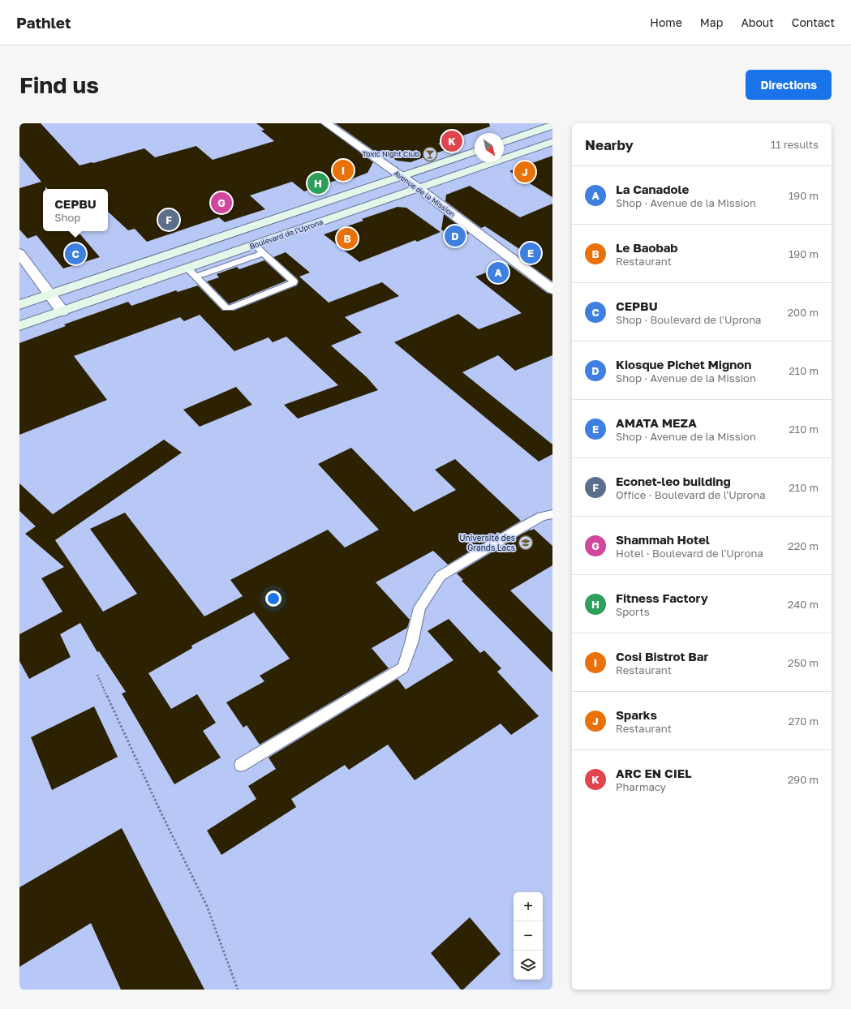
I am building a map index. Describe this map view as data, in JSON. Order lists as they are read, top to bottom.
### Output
{
  "streets": {
    "street": ["Avenue de la Mission", "Boulevard de l'Uprona"]
  },
  "crossings": [
    ["Avenue de la Mission", "Boulevard de l'Uprona"]
  ],
  "places": {
    "bar": ["Toxic Night Club"],
    "school or university": ["Université des Grands Lacs"]
  },
  "north": "bottom right",
  "page": {
    "header": "Pathlet",
    "nav": [
      "Home",
      "Map",
      "About",
      "Contact"
    ],
    "buttons": "Directions",
    "title": "Find us",
    "heading": ["Nearby", "11 results"],
    "pins": [
      "K",
      "I",
      "J",
      "H",
      "G",
      "F",
      "D",
      "B",
      "E",
      "C",
      "A"
    ],
    "list": [
      {
        "mark": "A",
        "name": "La Canadole",
        "note": "Shop · Avenue de la Mission",
        "value": "190 m"
      },
      {
        "mark": "B",
        "name": "Le Baobab",
        "note": "Restaurant",
        "value": "190 m"
      },
      {
        "mark": "C",
        "name": "CEPBU",
        "note": "Shop · Boulevard de l'Uprona",
        "value": "200 m"
      },
      {
        "mark": "D",
        "name": "Kiosque Pichet Mignon",
        "note": "Shop · Avenue de la Mission",
        "value": "210 m"
      },
      {
        "mark": "E",
        "name": "AMATA MEZA",
        "note": "Shop · Avenue de la Mission",
        "value": "210 m"
      },
      {
        "mark": "F",
        "name": "Econet-leo building",
        "note": "Office · Boulevard de l'Uprona",
        "value": "210 m"
      },
      {
        "mark": "G",
        "name": "Shammah Hotel",
        "note": "Hotel · Boulevard de l'Uprona",
        "value": "220 m"
      },
      {
        "mark": "H",
        "name": "Fitness Factory",
        "note": "Sports",
        "value": "240 m"
      },
      {
        "mark": "I",
        "name": "Cosi Bistrot Bar",
        "note": "Restaurant",
        "value": "250 m"
      },
      {
        "mark": "J",
        "name": "Sparks",
        "note": "Restaurant",
        "value": "270 m"
      },
      {
        "mark": "K",
        "name": "ARC EN CIEL",
        "note": "Pharmacy",
        "value": "290 m"
      }
    ],
    "popup": ["CEPBU", "Shop"],
    "map_buttons": ["+", "−"]
  }
}
